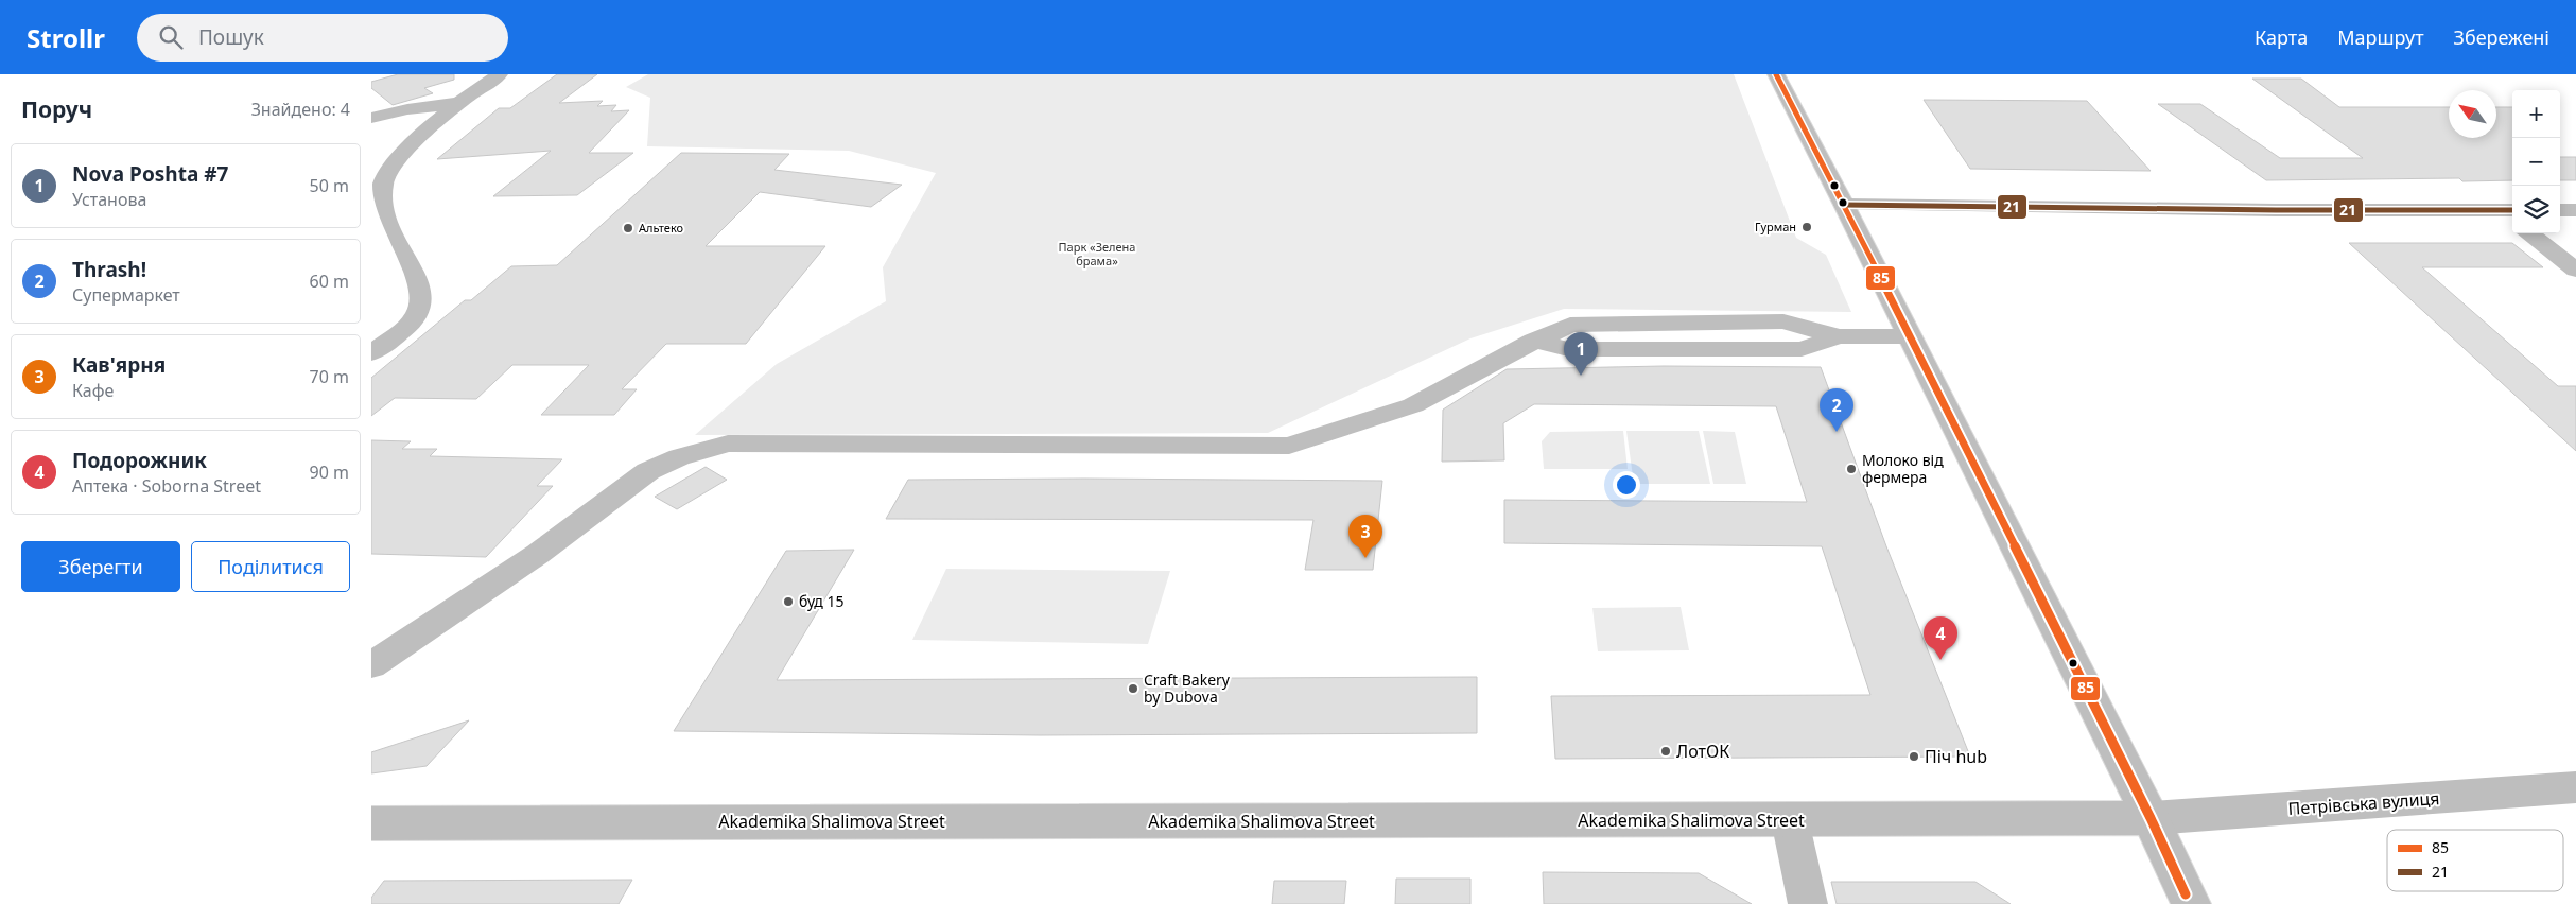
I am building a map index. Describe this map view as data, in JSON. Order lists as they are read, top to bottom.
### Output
{
  "streets": {
    "street": ["Петрівська вулиця", "Akademika Shalimova Street"]
  },
  "crossings": [
    ["Петрівська вулиця", "Akademika Shalimova Street"]
  ],
  "parks": ["Парк «Зелена брама»"],
  "places": [
    "Гурман",
    "Альтеко",
    "Молоко від фермера",
    "буд 15",
    "Craft Bakery by Dubova",
    "ЛотОК",
    "Піч hub"
  ],
  "lines": ["transit line 85", "transit line 21"],
  "legend": ["85", "21"],
  "north": "top left",
  "page": {
    "header": "Strollr",
    "search": "Пошук",
    "nav": ["Карта", "Маршрут", "Збережені"],
    "heading": ["Поруч", "Знайдено: 4"],
    "map_buttons": ["+", "−"],
    "list": [
      {
        "mark": "1",
        "name": "Nova Poshta #7",
        "note": "Установа",
        "value": "50 m"
      },
      {
        "mark": "2",
        "name": "Thrash!",
        "note": "Супермаркет",
        "value": "60 m"
      },
      {
        "mark": "3",
        "name": "Кав'ярня",
        "note": "Кафе",
        "value": "70 m"
      },
      {
        "mark": "4",
        "name": "Подорожник",
        "note": "Аптека · Soborna Street",
        "value": "90 m"
      }
    ],
    "pins": [
      "1",
      "2",
      "3",
      "4"
    ],
    "buttons": ["Зберегти", "Поділитися"]
  }
}
